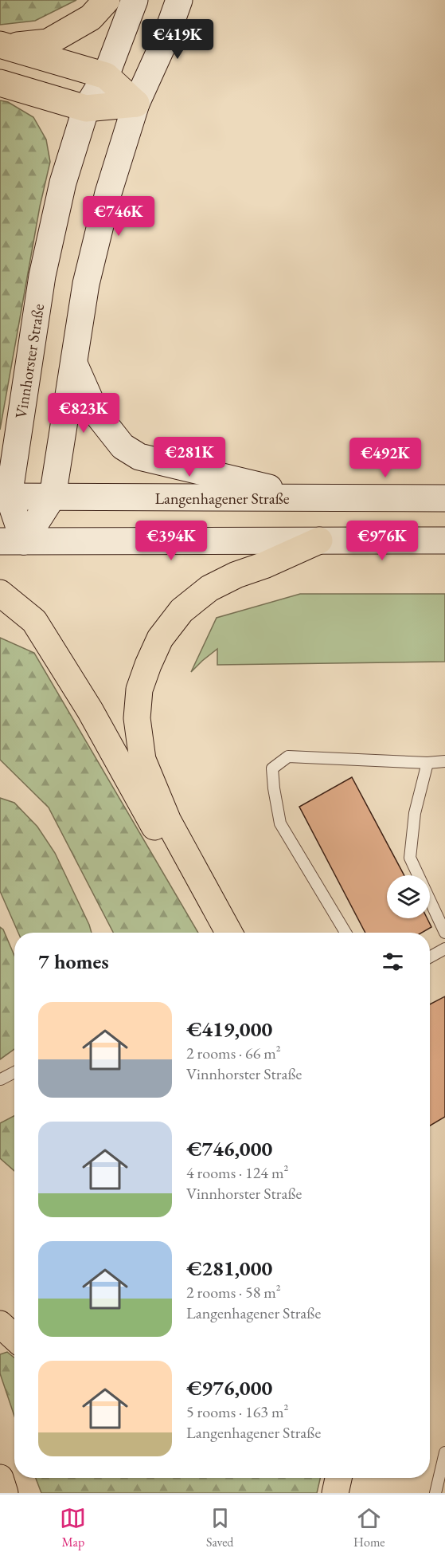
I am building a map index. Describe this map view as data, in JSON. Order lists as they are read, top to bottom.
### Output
{
  "streets": {
    "main road": ["Vinnhorster Straße", "Langenhagener Straße"]
  },
  "crossings": [
    ["Vinnhorster Straße", "Langenhagener Straße"]
  ],
  "page": {
    "price": [
      "€419K",
      "€746K",
      "€823K",
      "€281K",
      "€492K",
      "€394K",
      "€976K"
    ],
    "heading": "7 homes",
    "list": [
      {
        "name": "€419,000",
        "note": "2 rooms · 66 m² · Vinnhorster Straße"
      },
      {
        "name": "€746,000",
        "note": "4 rooms · 124 m² · Vinnhorster Straße"
      },
      {
        "name": "€281,000",
        "note": "2 rooms · 58 m² · Langenhagener Straße"
      },
      {
        "name": "€976,000",
        "note": "5 rooms · 163 m² · Langenhagener Straße"
      }
    ],
    "tabs": ["Map", "Saved", "Home"]
  }
}
